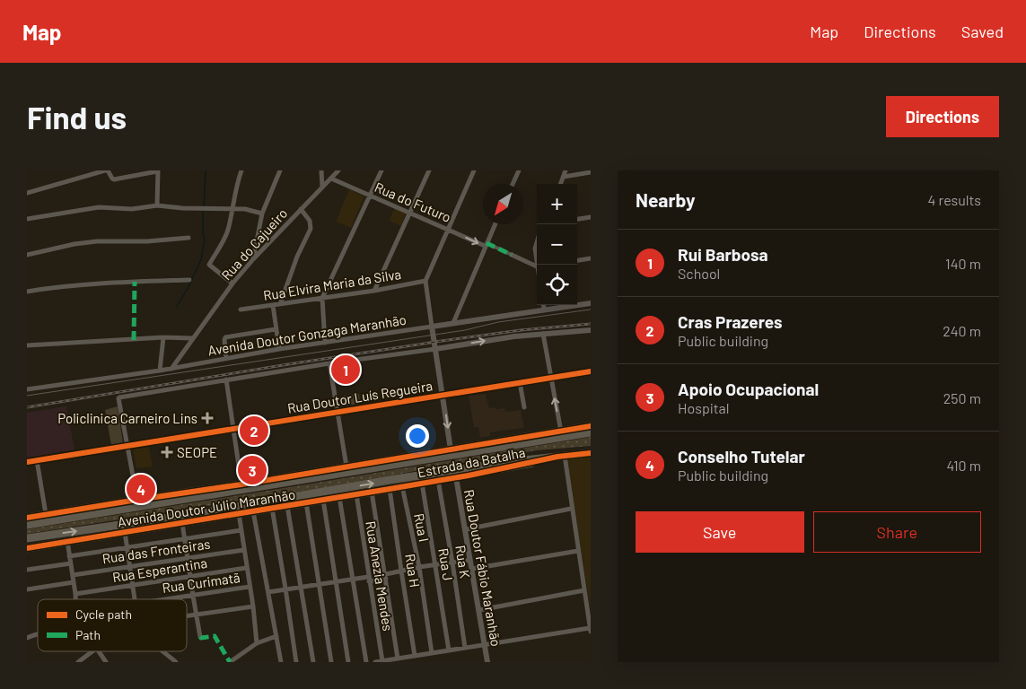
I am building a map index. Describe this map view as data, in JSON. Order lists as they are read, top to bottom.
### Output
{
  "streets": {
    "highway": ["Avenida Doutor Júlio Maranhão"],
    "main road": ["Estrada da Batalha"],
    "street": [
      "Rua do Futuro",
      "Rua do Cajueiro",
      "Rua Elvira Maria da Silva",
      "Avenida Doutor Gonzaga Maranhão",
      "Rua Doutor Luís Regueira",
      "Rua I",
      "Rua das Fronteiras",
      "Rua K",
      "Rua J",
      "Rua Doutor Fábio Maranhão",
      "Rua Esperantina",
      "Rua H",
      "Rua Anezia Mendes",
      "Rua Curimatã"
    ]
  },
  "crossings": [
    ["Rua do Futuro", "Rua do Cajueiro"],
    ["Rua do Cajueiro", "Avenida Doutor Gonzaga Maranhão"],
    ["Estrada da Batalha", "Avenida Doutor Júlio Maranhão"],
    ["Estrada da Batalha", "Rua I"],
    ["Estrada da Batalha", "Rua K"],
    ["Estrada da Batalha", "Rua J"],
    ["Estrada da Batalha", "Rua Doutor Fábio Maranhão"],
    ["Estrada da Batalha", "Rua H"],
    ["Avenida Doutor Júlio Maranhão", "Rua H"],
    ["Avenida Doutor Júlio Maranhão", "Rua Anezia Mendes"]
  ],
  "places": {
    "health": ["Policlinica Carneiro Lins", "SEOPE"]
  },
  "legend": ["Cycle path", "Path"],
  "north": "bottom left",
  "page": {
    "header": "Map",
    "nav": ["Map", "Directions", "Saved"],
    "buttons": [
      "Directions",
      ["Save", "Share"]
    ],
    "title": "Find us",
    "heading": ["Nearby", "4 results"],
    "map_buttons": ["+", "−"],
    "list": [
      {
        "mark": "1",
        "name": "Rui Barbosa",
        "note": "School",
        "value": "140 m"
      },
      {
        "mark": "2",
        "name": "Cras Prazeres",
        "note": "Public building",
        "value": "240 m"
      },
      {
        "mark": "3",
        "name": "Apoio Ocupacional",
        "note": "Hospital",
        "value": "250 m"
      },
      {
        "mark": "4",
        "name": "Conselho Tutelar",
        "note": "Public building",
        "value": "410 m"
      }
    ],
    "pins": [
      "1",
      "2",
      "3",
      "4"
    ]
  }
}
